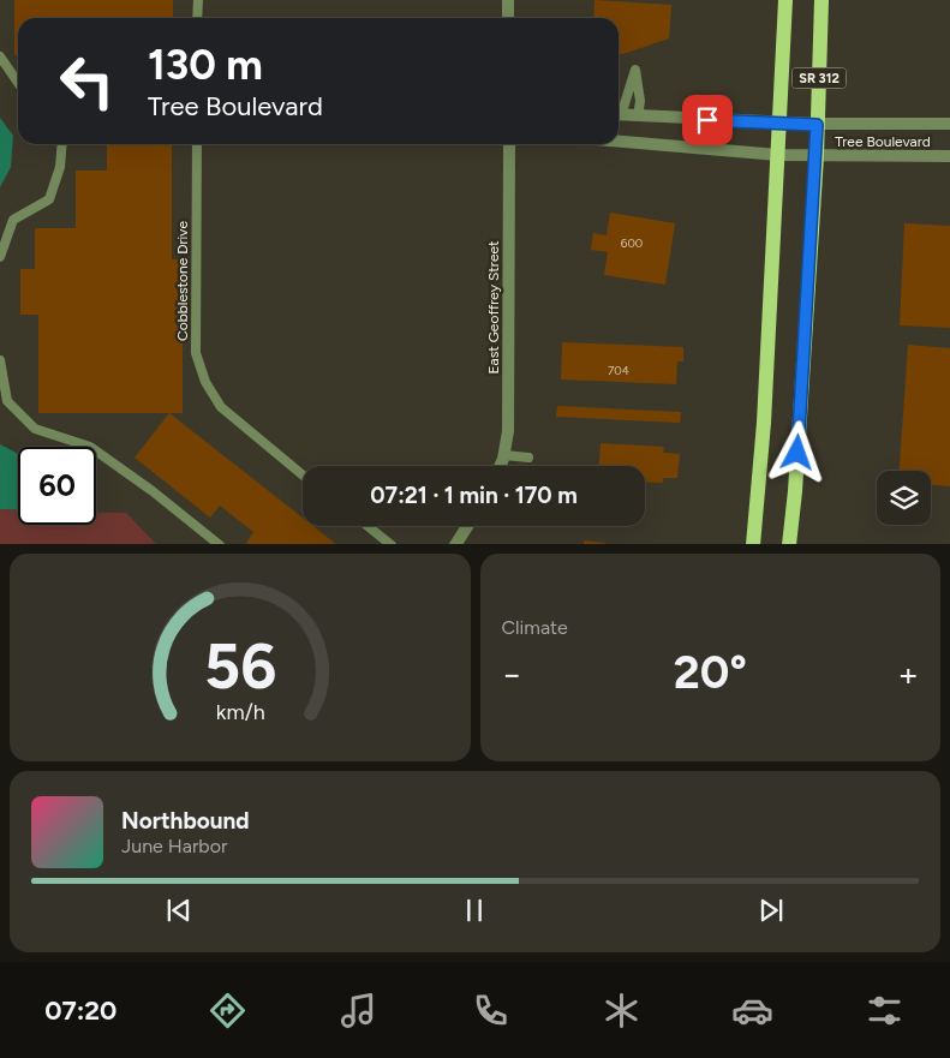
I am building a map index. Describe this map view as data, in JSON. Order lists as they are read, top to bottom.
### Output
{
  "streets": {
    "main road": ["SR 312"],
    "street": ["Tree Boulevard", "East Geoffrey Street"],
    "lane": ["Cobblestone Drive"]
  },
  "crossings": [
    ["SR 312", "Tree Boulevard"]
  ],
  "house_numbers": ["600", "704"],
  "page": {
    "turn": ["130 m", "Tree Boulevard"],
    "limit": "60",
    "trip": "07:21 · 1 min · 170 m",
    "tile": "Climate",
    "heat": ["−", "20°", "+"],
    "song": ["Northbound", "June Harbor"],
    "tabs": "07:20",
    "gauge": ["56", "km/h"]
  }
}
